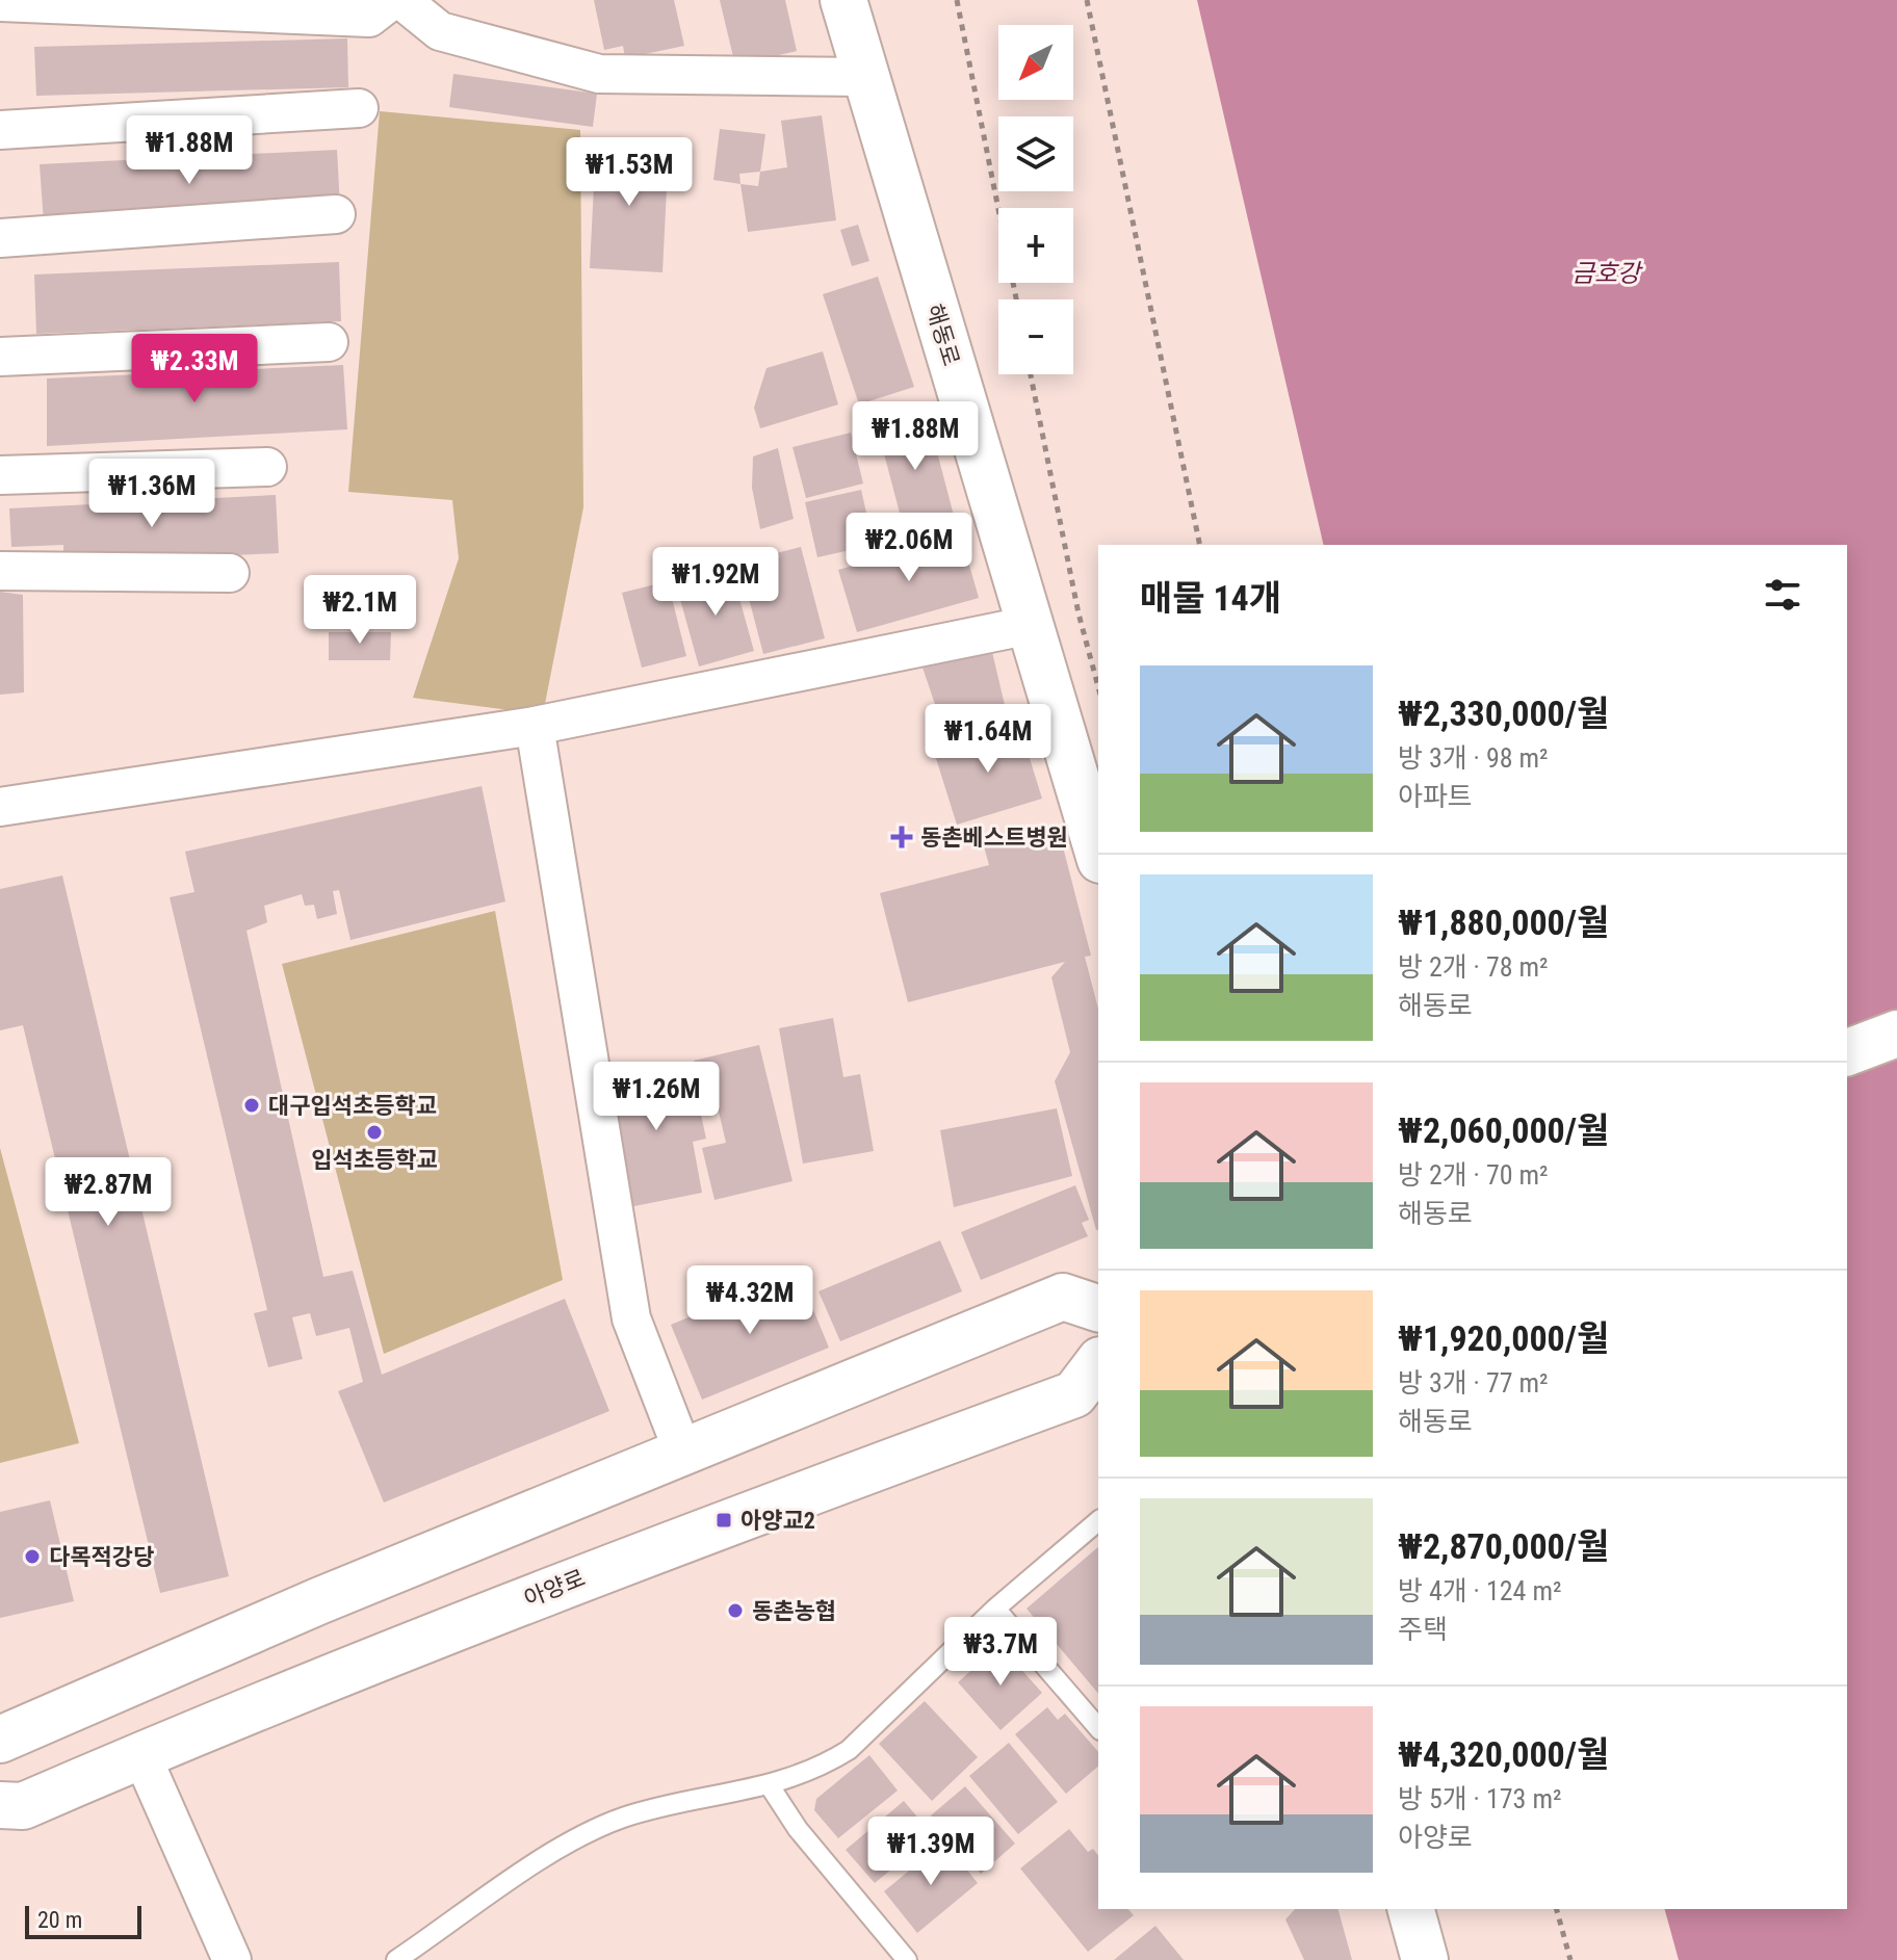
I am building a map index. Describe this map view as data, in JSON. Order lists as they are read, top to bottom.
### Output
{
  "streets": {
    "main road": ["해동로", "아양로"]
  },
  "water": ["금호강"],
  "places": {
    "health": ["동촌베스트병원"],
    "other": [
      "대구입석초등학교",
      "입석초등학교",
      "다목적강당",
      "동촌농협"
    ],
    "transit": ["아양교2"]
  },
  "scale_bar": "20 m",
  "north": "bottom left",
  "page": {
    "map_buttons": ["+", "−"],
    "price": [
      "₩1.88M",
      "₩1.53M",
      "₩2.33M",
      "₩1.88M",
      "₩1.36M",
      "₩2.06M",
      "₩1.92M",
      "₩2.1M",
      "₩1.64M",
      "₩1.26M",
      "₩2.87M",
      "₩4.32M",
      "₩3.7M",
      "₩1.39M"
    ],
    "heading": "매물 14개",
    "list": [
      {
        "name": "₩2,330,000/월",
        "note": "방 3개 · 98 m² · 아파트"
      },
      {
        "name": "₩1,880,000/월",
        "note": "방 2개 · 78 m² · 해동로"
      },
      {
        "name": "₩2,060,000/월",
        "note": "방 2개 · 70 m² · 해동로"
      },
      {
        "name": "₩1,920,000/월",
        "note": "방 3개 · 77 m² · 해동로"
      },
      {
        "name": "₩2,870,000/월",
        "note": "방 4개 · 124 m² · 주택"
      },
      {
        "name": "₩4,320,000/월",
        "note": "방 5개 · 173 m² · 아양로"
      }
    ],
    "scale": "20 m"
  }
}
